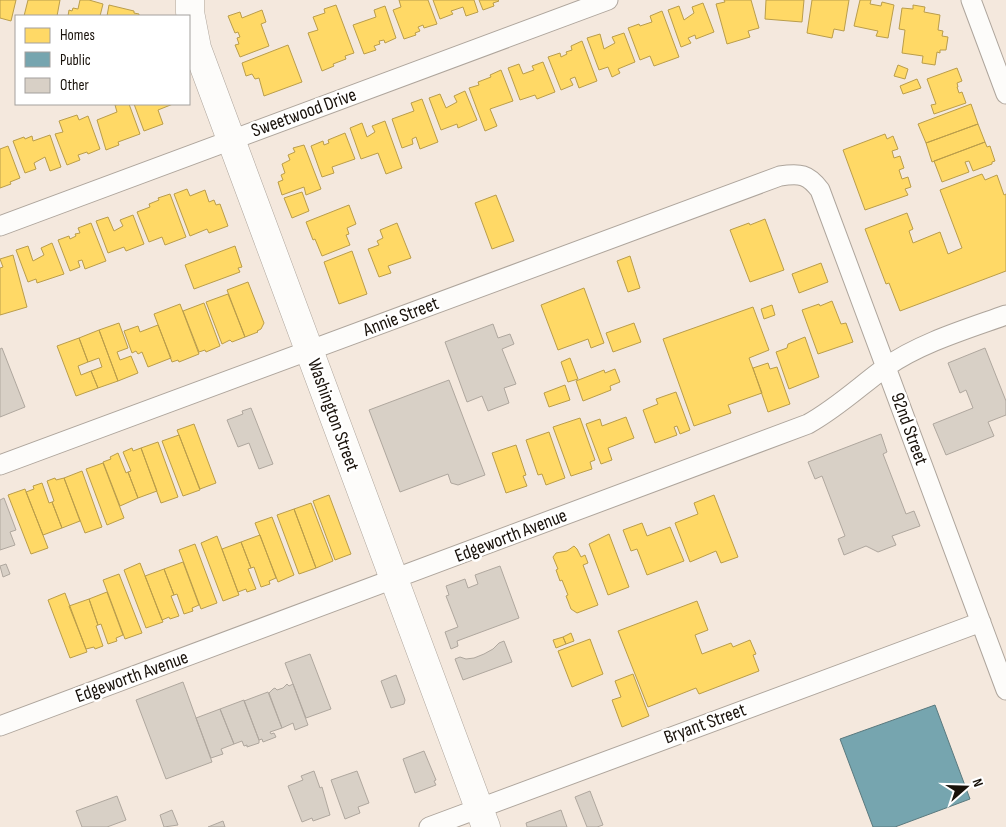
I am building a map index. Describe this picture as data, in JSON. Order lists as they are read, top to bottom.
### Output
{
  "streets": {
    "street": [
      "Sweetwood Drive",
      "Annie Street",
      "Washington Street",
      "92nd Street",
      "Edgeworth Avenue",
      "Bryant Street"
    ]
  },
  "crossings": [
    ["Sweetwood Drive", "Washington Street"],
    ["Annie Street", "Washington Street"],
    ["Annie Street", "92nd Street"],
    ["Washington Street", "Edgeworth Avenue"],
    ["Washington Street", "Bryant Street"],
    ["92nd Street", "Edgeworth Avenue"],
    ["92nd Street", "Bryant Street"]
  ],
  "legend": ["Homes", "Public", "Other"],
  "north": "right"
}
